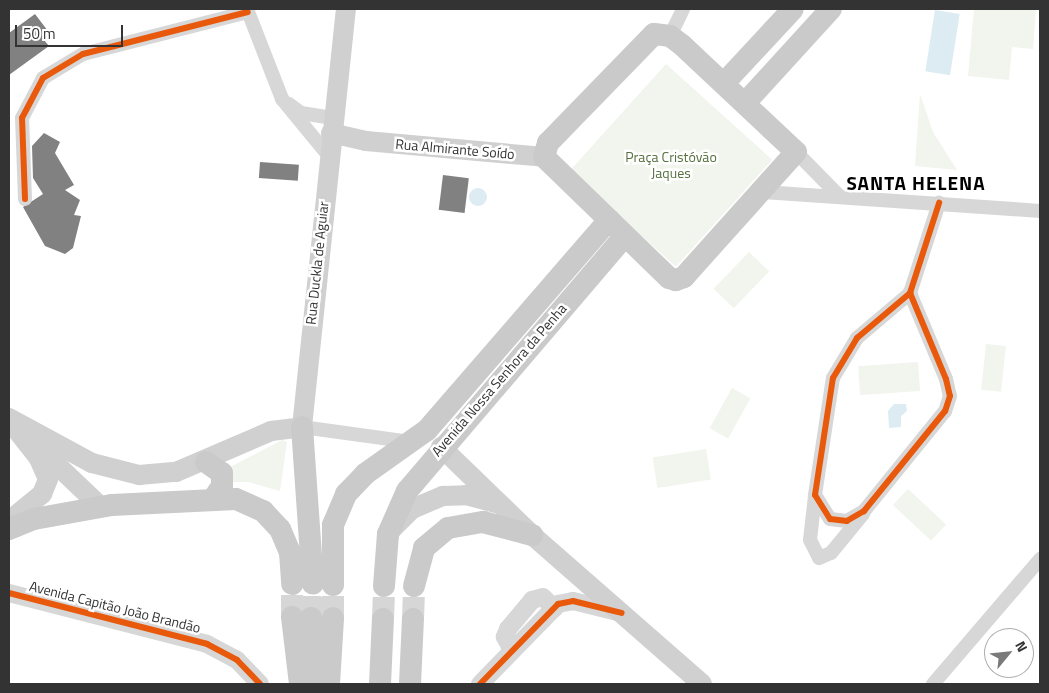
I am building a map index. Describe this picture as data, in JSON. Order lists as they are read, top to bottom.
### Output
{
  "streets": {
    "main road": ["Rua Almirante Soído", "Rua Duckla de Aguiar", "Avenida Nossa Senhora da Penha"],
    "street": ["Avenida Capitão João Brandão"]
  },
  "crossings": [
    ["Rua Almirante Soído", "Rua Duckla de Aguiar"]
  ],
  "districts": ["SANTA HELENA"],
  "parks": ["Praça Cristóvão Jaques"],
  "scale_bar": "50 m",
  "north": "top right"
}
